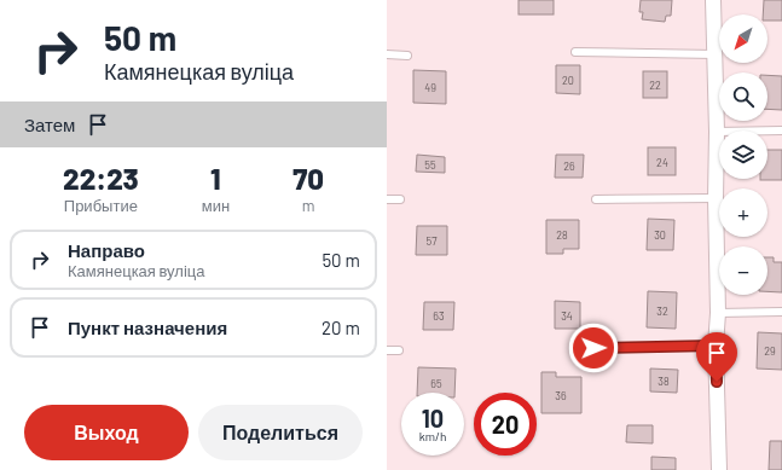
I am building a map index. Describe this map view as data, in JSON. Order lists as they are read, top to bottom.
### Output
{
  "house_numbers": [
    "20",
    "22",
    "49",
    "24",
    "55",
    "26",
    "28",
    "30",
    "57",
    "32",
    "63",
    "34",
    "29",
    "38",
    "65",
    "36"
  ],
  "north": "bottom left",
  "page": {
    "turn": ["50 m", "Камянецкая вуліца"],
    "map_buttons": ["+", "−"],
    "then": "Затем",
    "eta": [
      "22:23",
      "Прибытие",
      "1",
      "мин",
      "70",
      "m"
    ],
    "list": [
      {
        "name": "Направо",
        "note": "Камянецкая вуліца",
        "value": "50 m"
      },
      {
        "name": "Пункт назначения",
        "value": "20 m"
      }
    ],
    "speed": "10 km/h",
    "limit": "20",
    "buttons": ["Выход", "Поделиться"]
  }
}
